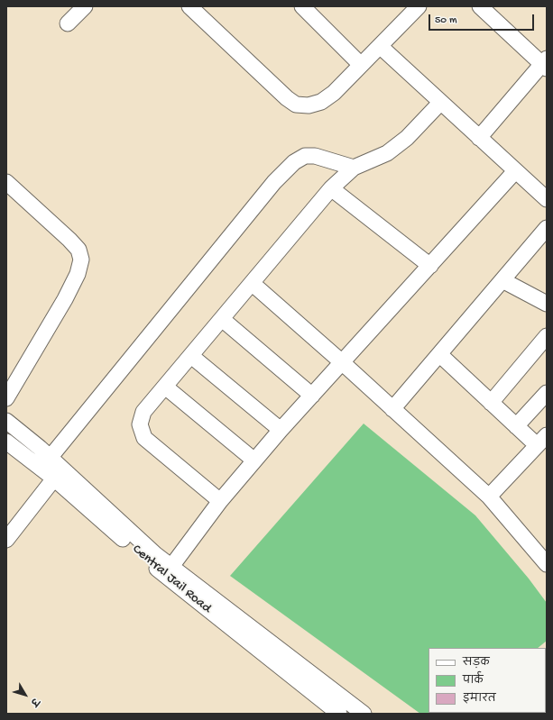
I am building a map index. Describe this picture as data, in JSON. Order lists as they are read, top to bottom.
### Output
{
  "streets": {
    "street": ["Central Jail Road"]
  },
  "legend": ["सड़क", "पार्क", "इमारत"],
  "scale_bar": "50 m",
  "north": "bottom right"
}
